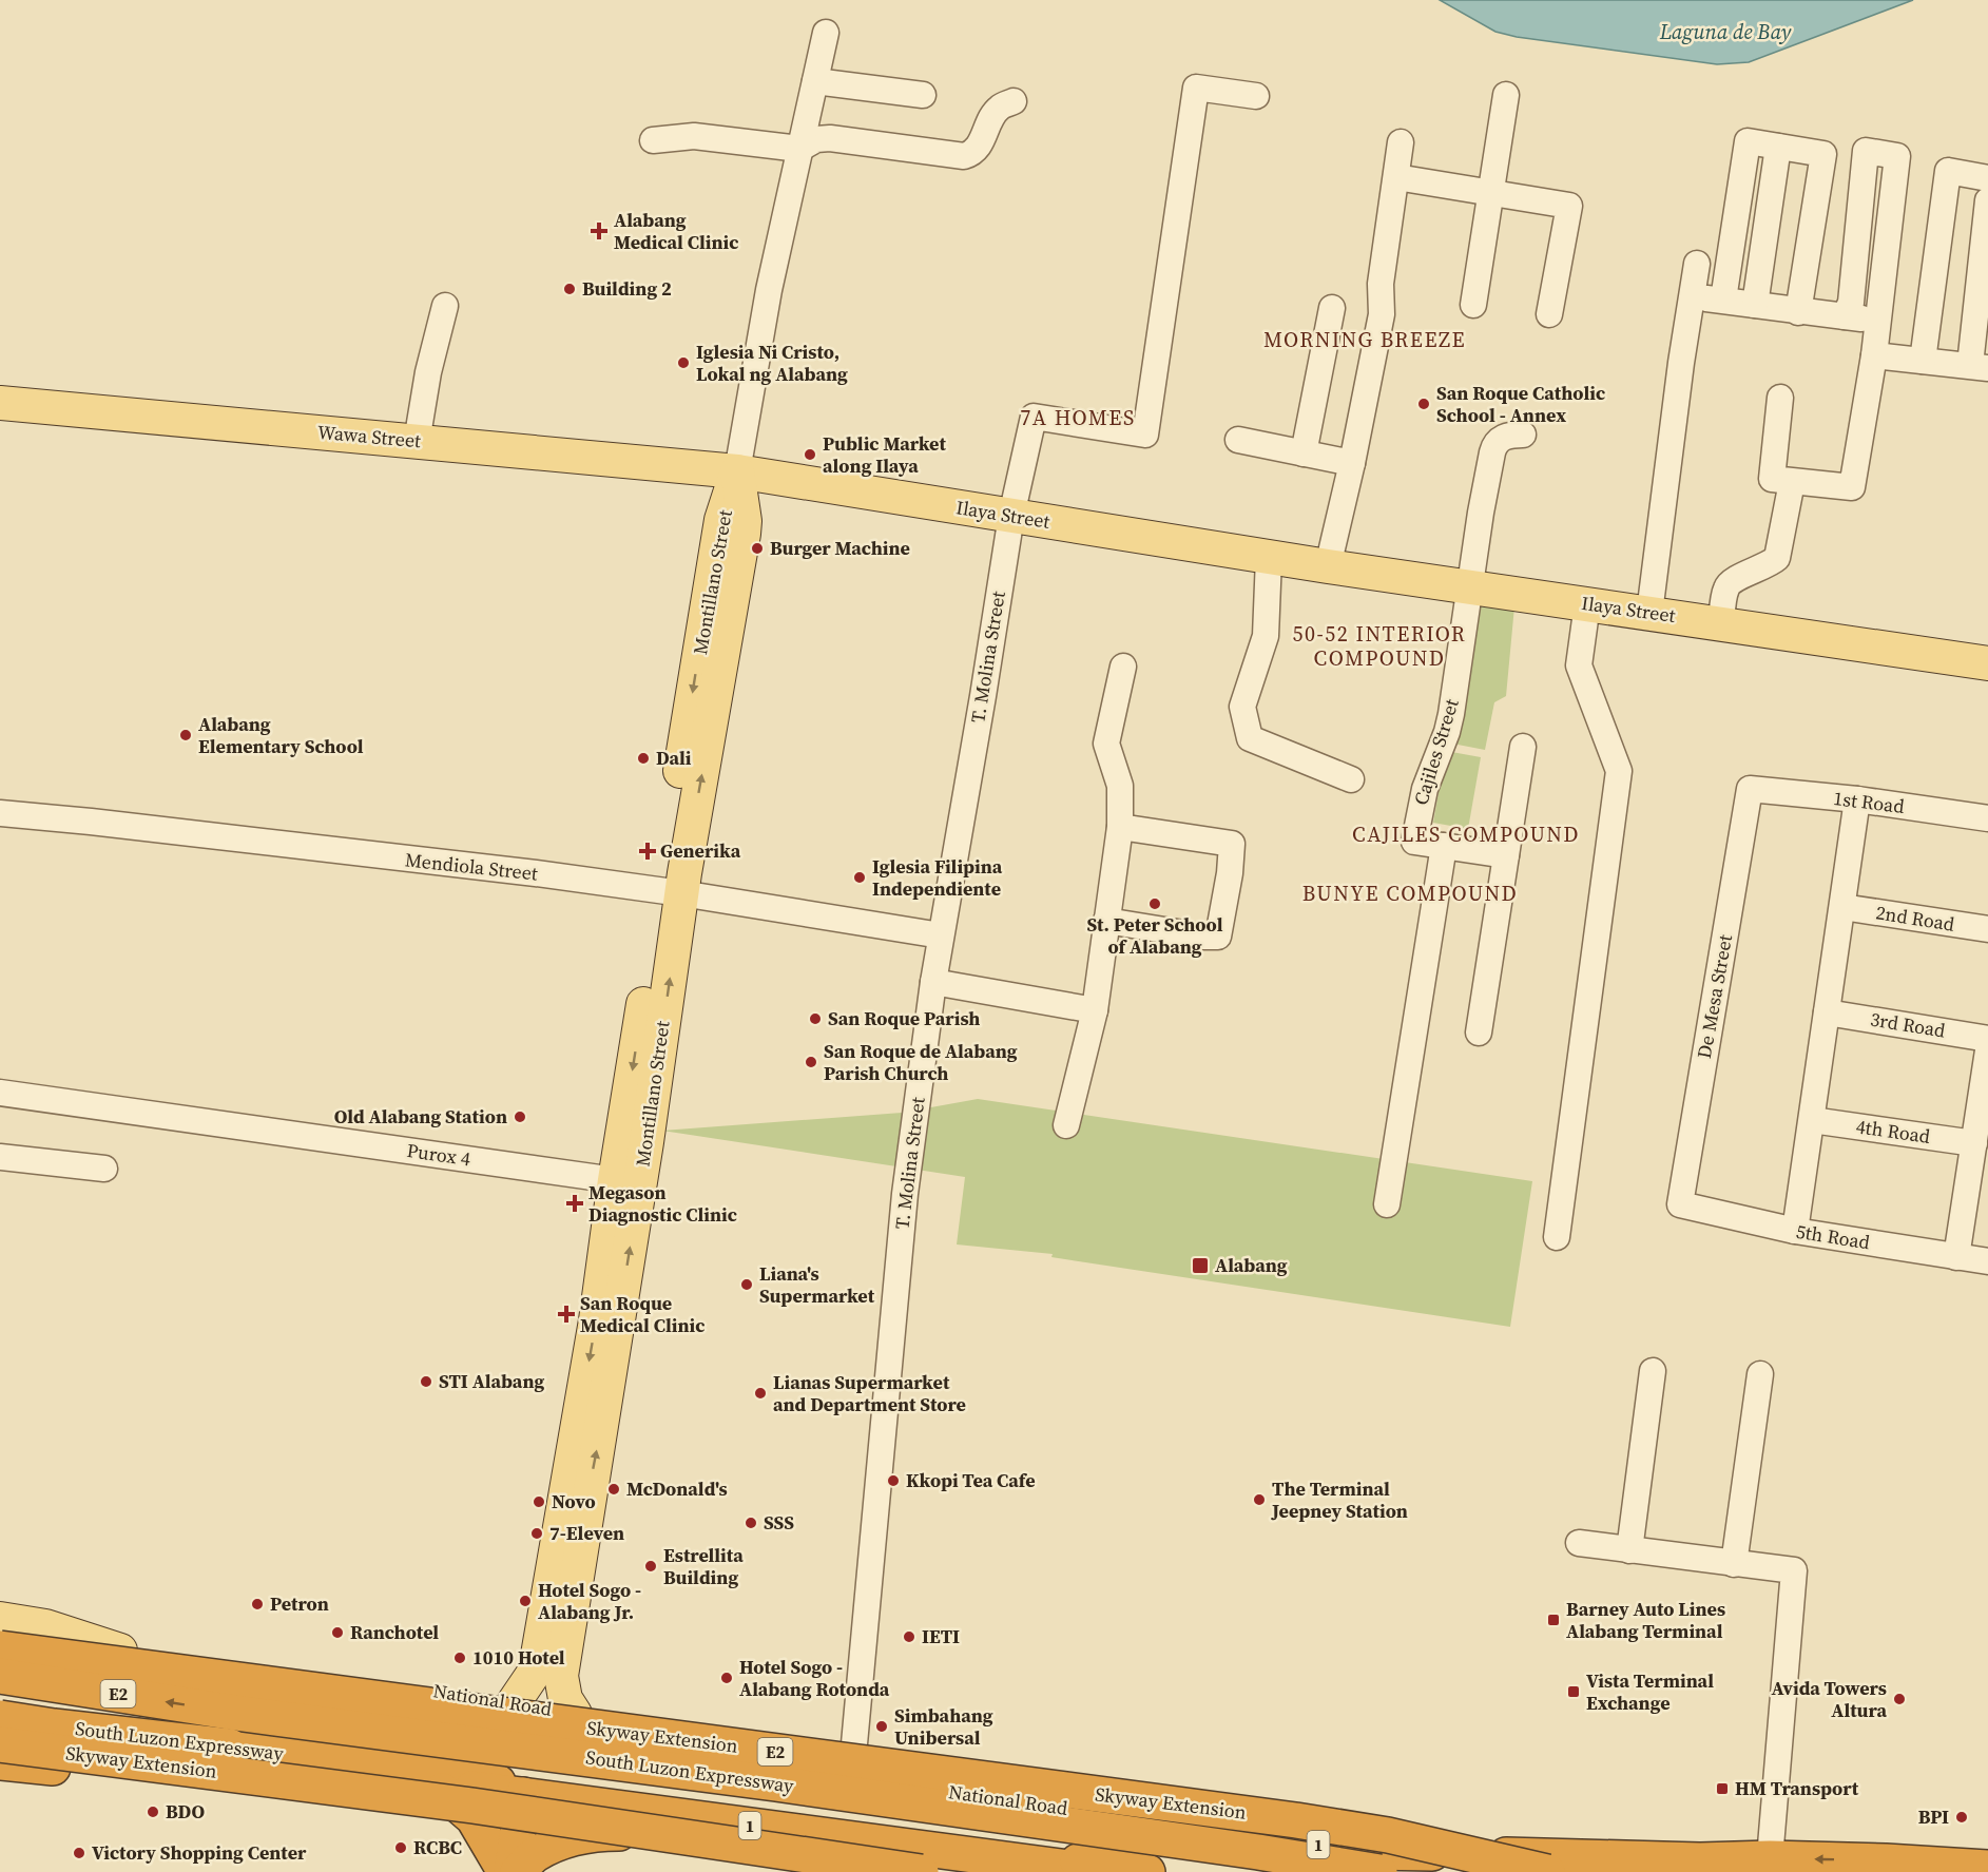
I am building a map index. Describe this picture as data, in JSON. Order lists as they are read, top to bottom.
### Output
{
  "streets": {
    "highway": [
      "E2",
      "National Road",
      "Skyway Extension",
      "South Luzon Expressway",
      "1"
    ],
    "main road": ["Wawa Street", "Ilaya Street", "Montillano Street"],
    "street": [
      "T. Molina Street",
      "Cajiles Street",
      "1st Road",
      "Mendiola Street",
      "2nd Road",
      "De Mesa Street",
      "3rd Road",
      "4th Road",
      "Purox 4",
      "5th Road"
    ]
  },
  "crossings": [
    ["Wawa Street", "Ilaya Street"],
    ["Wawa Street", "Montillano Street"],
    ["Ilaya Street", "Montillano Street"],
    ["Ilaya Street", "T. Molina Street"],
    ["Ilaya Street", "Cajiles Street"],
    ["Montillano Street", "Mendiola Street"],
    ["Montillano Street", "Purox 4"],
    ["Montillano Street", "National Road"],
    ["T. Molina Street", "Mendiola Street"],
    ["T. Molina Street", "National Road"],
    ["1st Road", "De Mesa Street"],
    ["De Mesa Street", "5th Road"],
    ["National Road", "South Luzon Expressway"]
  ],
  "districts": [
    "MORNING BREEZE",
    "7A HOMES",
    "50-52 INTERIOR COMPOUND",
    "CAJILES COMPOUND",
    "BUNYE COMPOUND"
  ],
  "water": ["Laguna de Bay"],
  "places": {
    "health": [
      "Alabang Medical Clinic",
      "Generika",
      "Megason Diagnostic Clinic",
      "San Roque Medical Clinic"
    ],
    "other": [
      "Building 2",
      "Iglesia Ni Cristo, Lokal ng Alabang",
      "San Roque Catholic School - Annex",
      "Public Market along Ilaya",
      "Burger Machine",
      "Alabang Elementary School",
      "Dali",
      "Iglesia Filipina Independiente",
      "St. Peter School of Alabang",
      "San Roque Parish",
      "San Roque de Alabang Parish Church",
      "Old Alabang Station",
      "Liana's Supermarket",
      "STI Alabang",
      "Lianas Supermarket and Department Store",
      "Kkopi Tea Cafe",
      "McDonald's",
      "The Terminal Jeepney Station",
      "Novo",
      "SSS",
      "7-Eleven",
      "Estrellita Building",
      "Hotel Sogo - Alabang Jr.",
      "Petron",
      "Ranchotel",
      "IETI",
      "1010 Hotel",
      "Hotel Sogo - Alabang Rotonda",
      "Avida Towers Altura",
      "Simbahang Unibersal",
      "BDO",
      "BPI",
      "RCBC",
      "Victory Shopping Center"
    ],
    "transit": [
      "Alabang",
      "Barney Auto Lines Alabang Terminal",
      "Vista Terminal Exchange",
      "HM Transport"
    ]
  }
}
